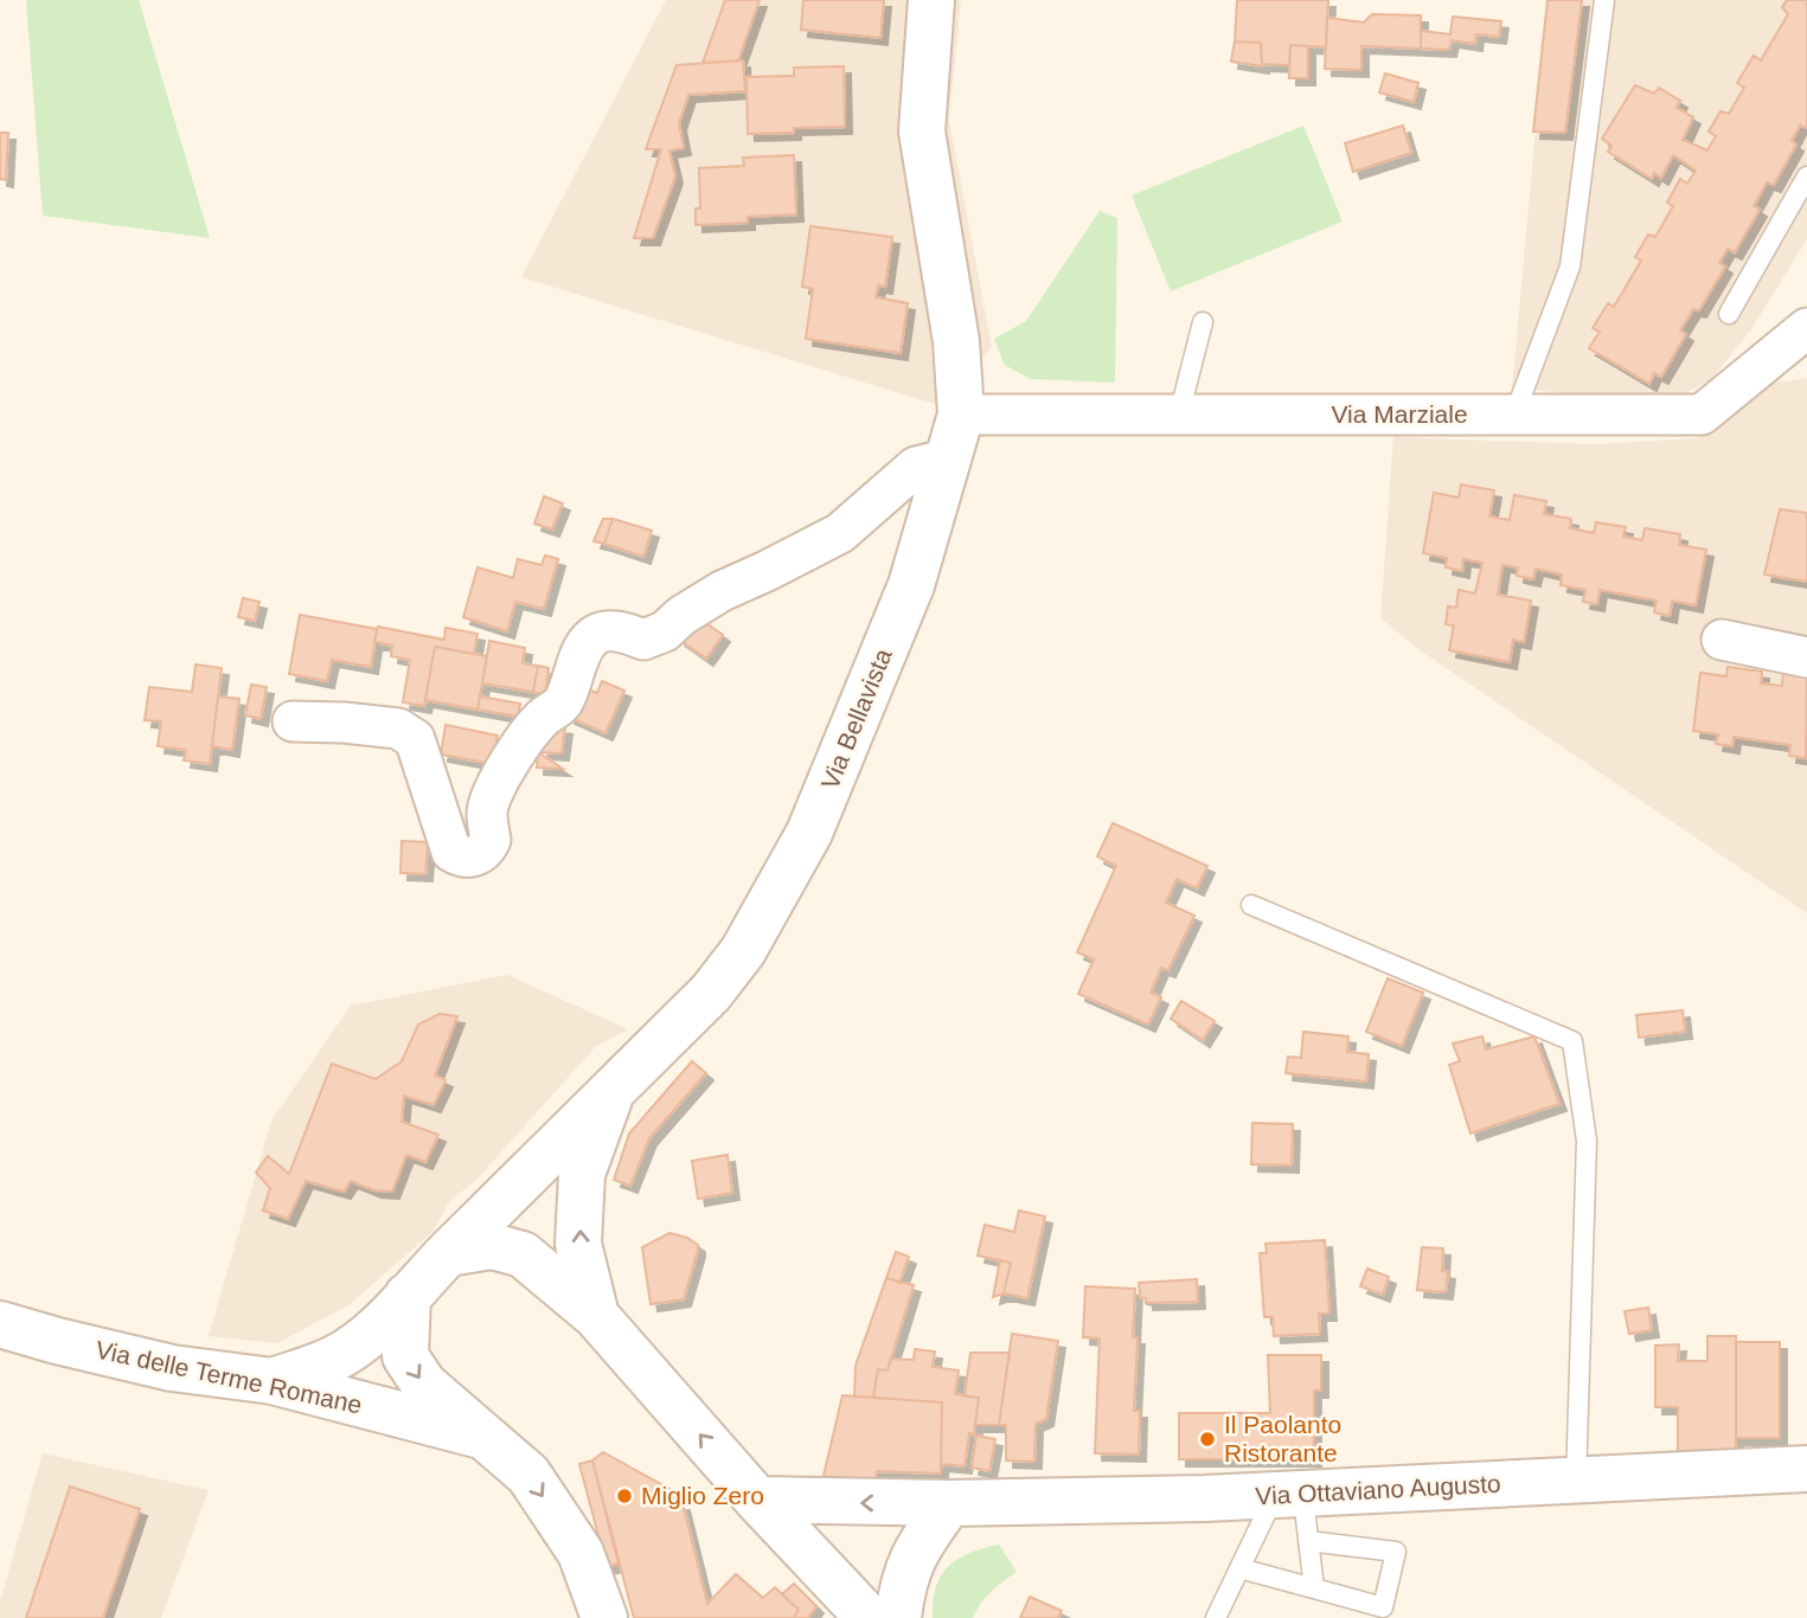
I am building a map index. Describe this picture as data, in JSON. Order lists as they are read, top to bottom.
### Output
{
  "streets": {
    "street": [
      "Via Marziale",
      "Via Bellavista",
      "Via delle Terme Romane",
      "Via Ottaviano Augusto"
    ]
  },
  "crossings": [
    ["Via Marziale", "Via Bellavista"],
    ["Via Bellavista", "Via delle Terme Romane"]
  ],
  "places": ["Il Paolanto Ristorante", "Miglio Zero"]
}
